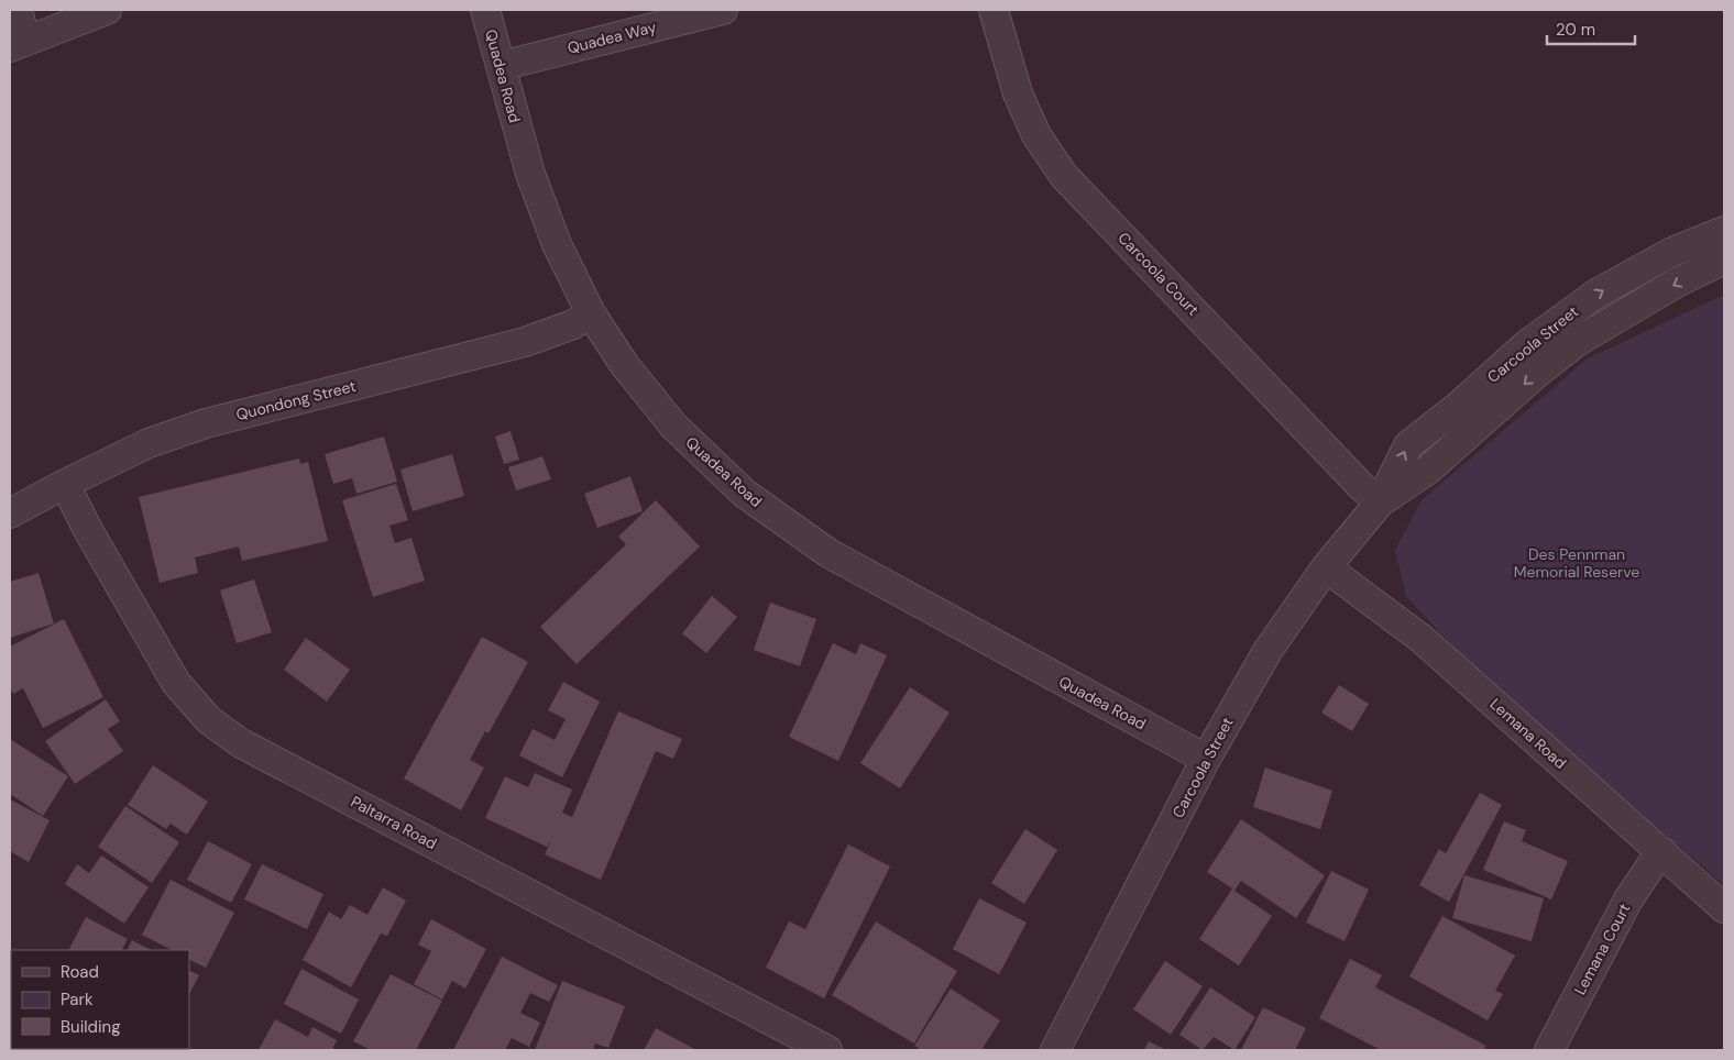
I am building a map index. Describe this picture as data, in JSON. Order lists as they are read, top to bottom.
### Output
{
  "streets": {
    "street": [
      "Quadea Way",
      "Quadea Road",
      "Carcoola Court",
      "Carcoola Street",
      "Quondong Street",
      "Lemana Road",
      "Paltarra Road",
      "Lemana Court"
    ]
  },
  "crossings": [
    ["Quadea Way", "Quadea Road"],
    ["Quadea Road", "Carcoola Street"],
    ["Quadea Road", "Quondong Street"],
    ["Carcoola Court", "Carcoola Street"],
    ["Carcoola Street", "Lemana Road"],
    ["Quondong Street", "Paltarra Road"],
    ["Lemana Road", "Lemana Court"]
  ],
  "parks": ["Des Pennman Memorial Reserve"],
  "legend": ["Road", "Park", "Building"],
  "scale_bar": "20 m"
}
